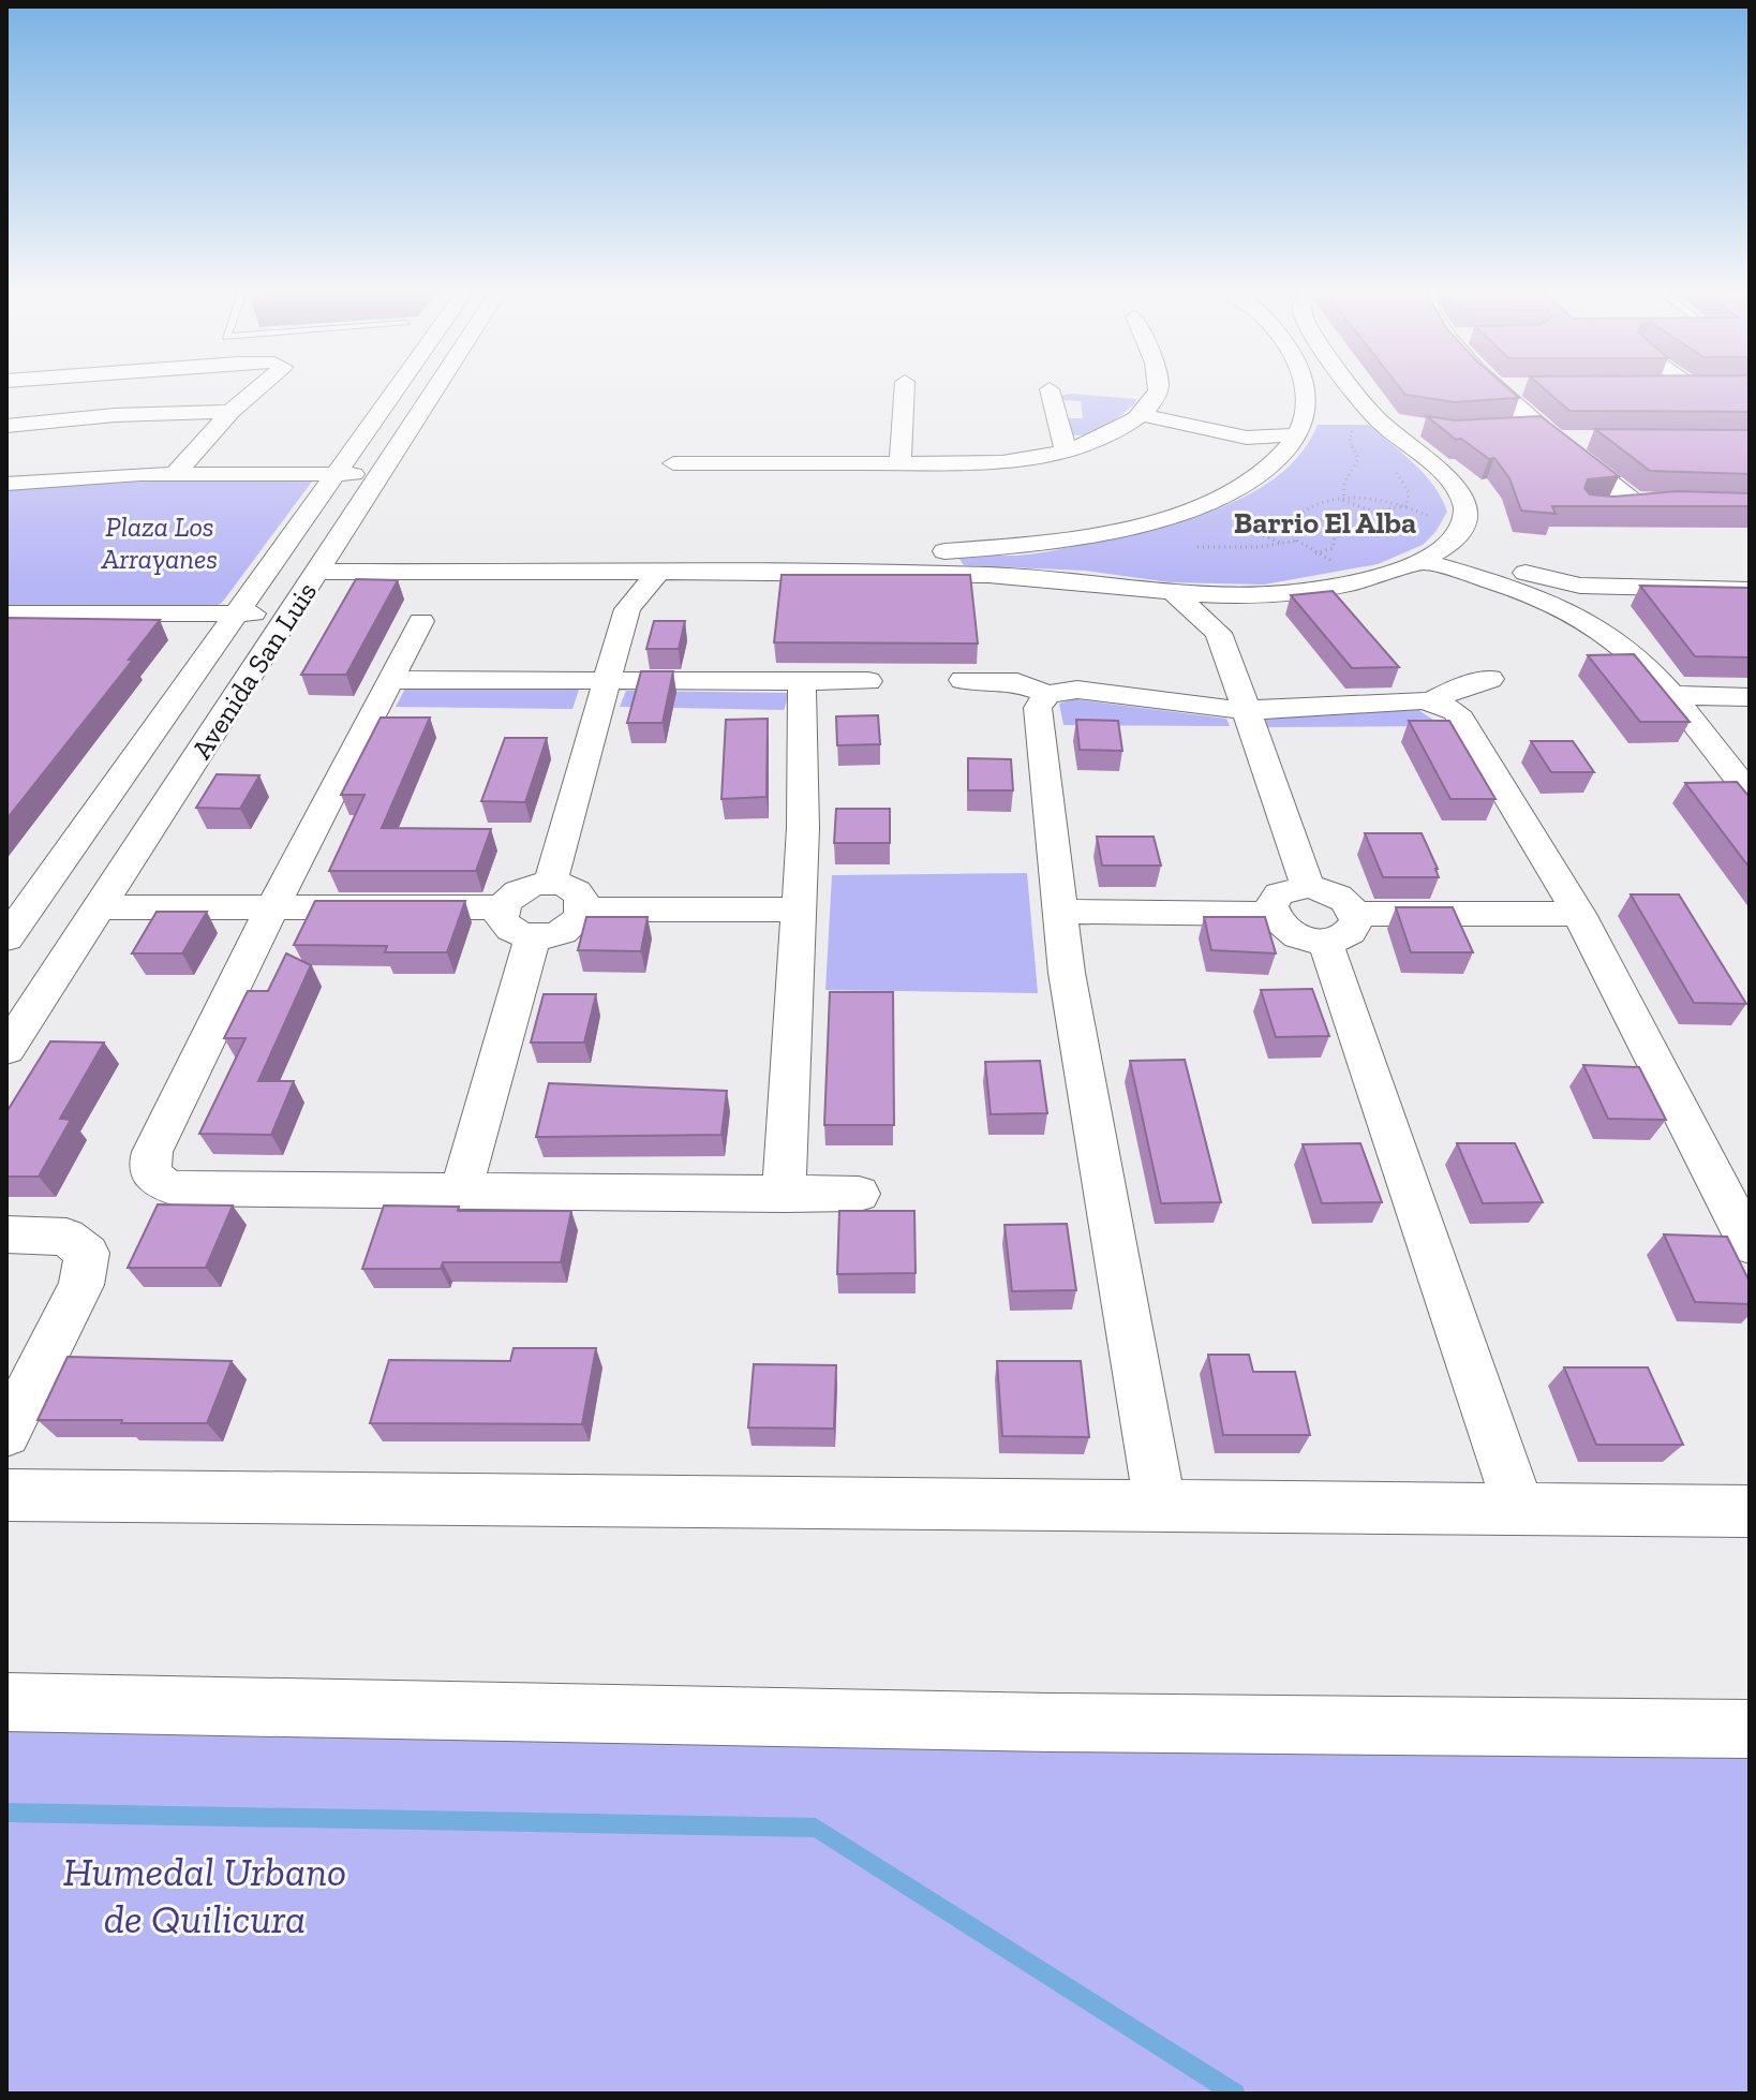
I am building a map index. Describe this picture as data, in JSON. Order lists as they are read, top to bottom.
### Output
{
  "streets": {
    "street": ["Avenida San Luis"]
  },
  "districts": ["Barrio El Alba"],
  "parks": ["Plaza Los Arrayanes", "Humedal Urbano de Quilicura"]
}
